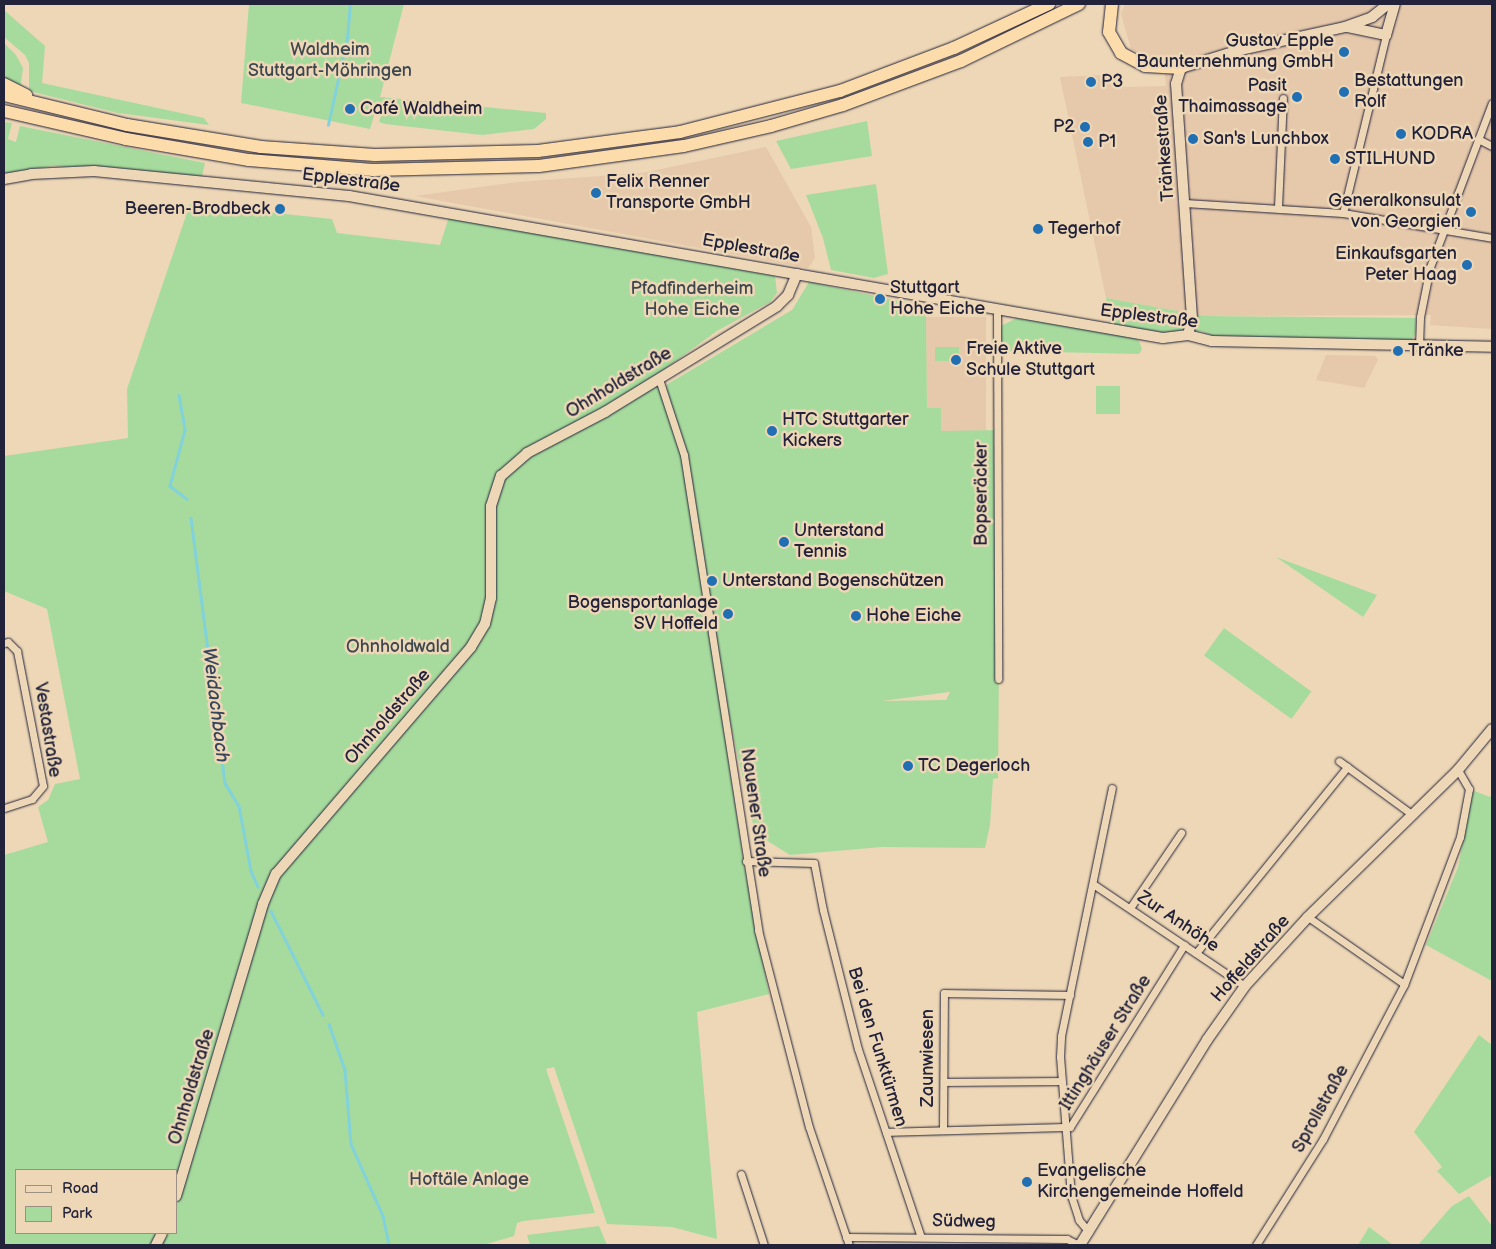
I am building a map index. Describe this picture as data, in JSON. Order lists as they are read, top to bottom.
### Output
{
  "streets": {
    "main road": [
      "Tränkestraße",
      "Epplestraße",
      "Ohnholdstraße",
      "Hoffeldstraße"
    ],
    "street": [
      "Bopseräcker",
      "Vestastraße",
      "Nauener Straße",
      "Zur Anhöhe",
      "Ittinghäuser Straße",
      "Bei den Funktürmen",
      "Zaunwiesen",
      "Sprollstraße",
      "Südweg"
    ]
  },
  "crossings": [
    ["Tränkestraße", "Epplestraße"],
    ["Epplestraße", "Ohnholdstraße"],
    ["Epplestraße", "Bopseräcker"],
    ["Ohnholdstraße", "Nauener Straße"],
    ["Nauener Straße", "Bei den Funktürmen"],
    ["Nauener Straße", "Südweg"],
    ["Zur Anhöhe", "Hoffeldstraße"],
    ["Zur Anhöhe", "Ittinghäuser Straße"],
    ["Hoffeldstraße", "Sprollstraße"],
    ["Hoffeldstraße", "Südweg"],
    ["Ittinghäuser Straße", "Bei den Funktürmen"],
    ["Ittinghäuser Straße", "Zaunwiesen"],
    ["Bei den Funktürmen", "Südweg"]
  ],
  "water": ["Weidachbach"],
  "parks": [
    "Waldheim Stuttgart-Möhringen",
    "Pfadfinderheim Hohe Eiche",
    "Ohnholdwald",
    "Hoftäle Anlage"
  ],
  "places": [
    "Gustav Epple Baunternehmung GmbH",
    "P3",
    "Bestattungen Rolf",
    "Pasit Thaimassage",
    "Café Waldheim",
    "P2",
    "KODRA",
    "San's Lunchbox",
    "P1",
    "STILHUND",
    "Felix Renner Transporte GmbH",
    "Beeren-Brodbeck",
    "Generalkonsulat von Georgien",
    "Tegerhof",
    "Einkaufsgarten Peter Haag",
    "Stuttgart Hohe Eiche",
    "Tränke",
    "Freie Aktive Schule Stuttgart",
    "HTC Stuttgarter Kickers",
    "Unterstand Tennis",
    "Unterstand Bogenschützen",
    "Bogensportanlage SV Hoffeld",
    "Hohe Eiche",
    "TC Degerloch",
    "Evangelische Kirchengemeinde Hoffeld"
  ],
  "legend": ["Road", "Park"]
}
